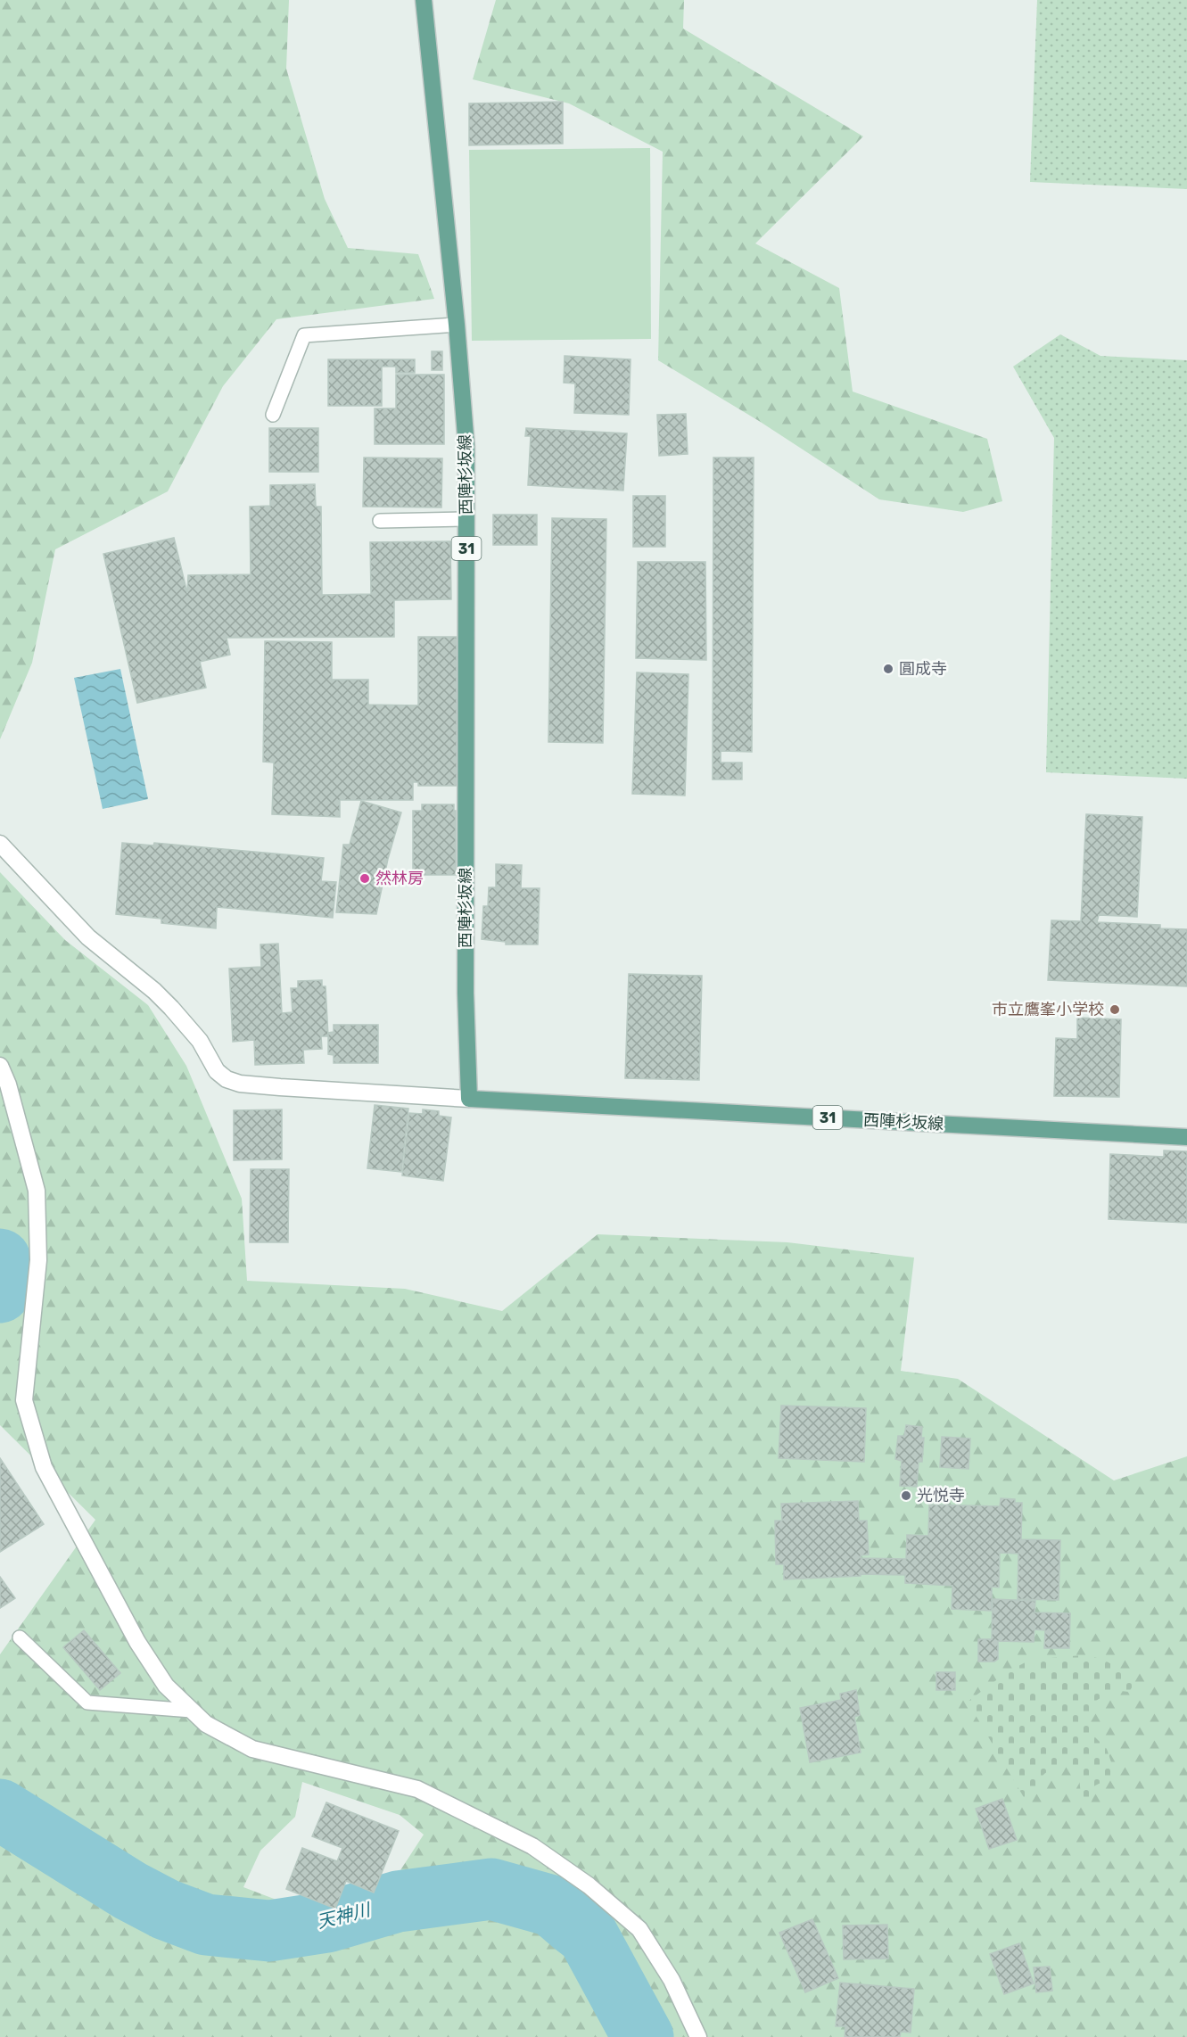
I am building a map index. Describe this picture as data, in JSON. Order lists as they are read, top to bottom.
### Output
{
  "streets": {
    "main road": ["西陣杉坂線", "31"]
  },
  "water": ["天神川"],
  "places": [
    "圓成寺",
    "然林房",
    "市立鷹峯小学校",
    "光悦寺"
  ]
}
